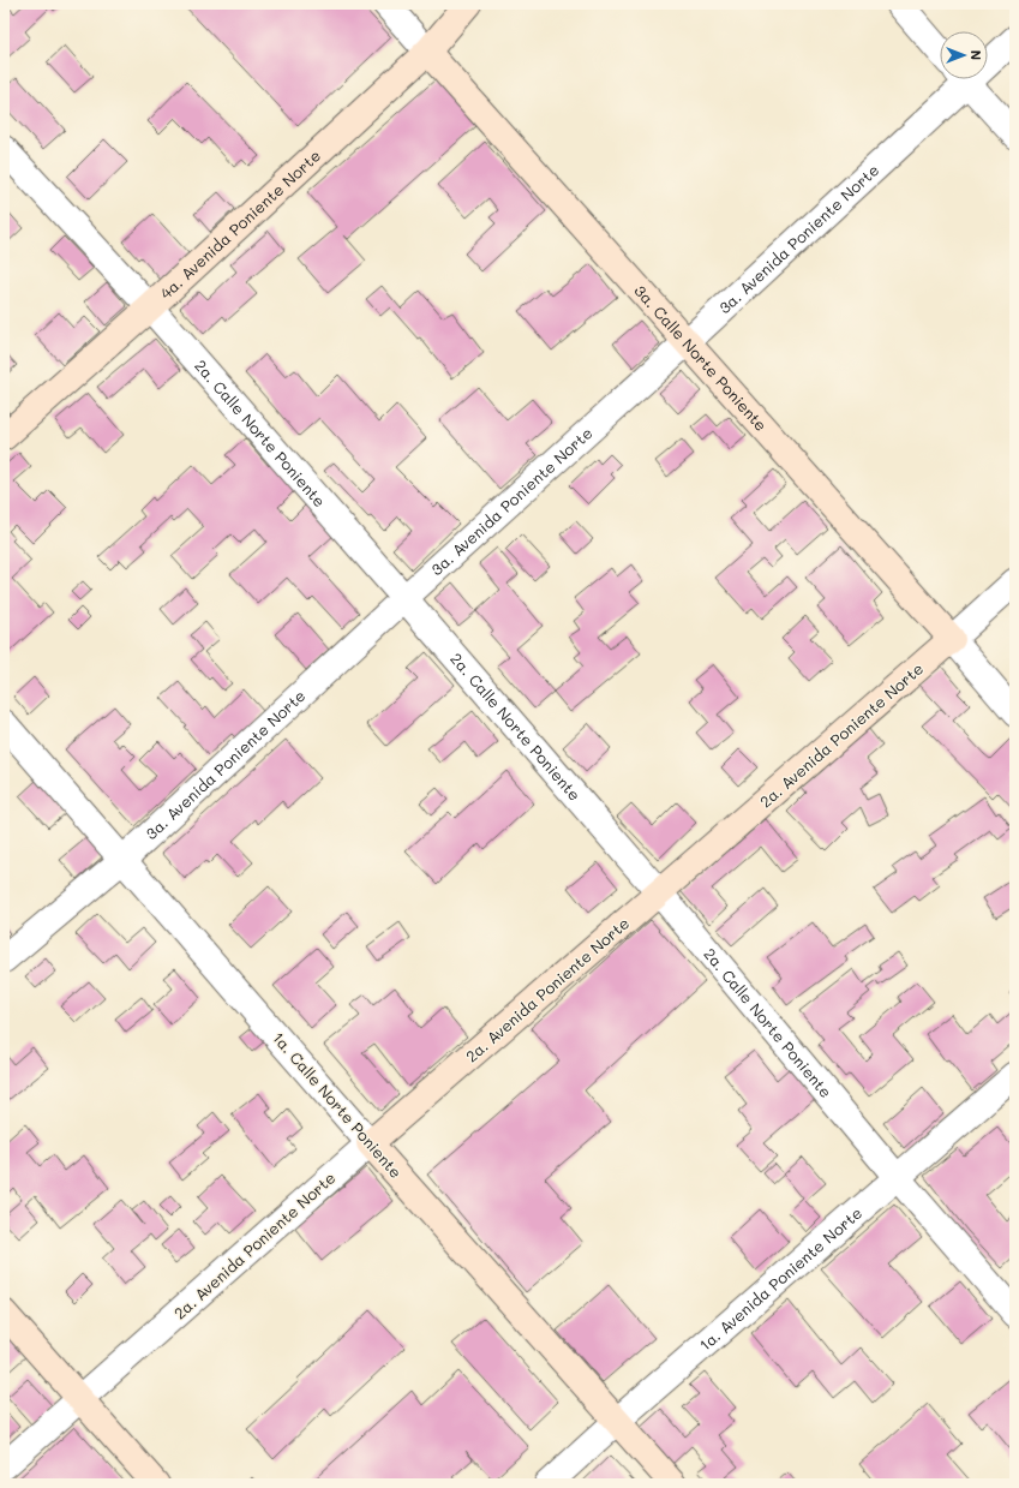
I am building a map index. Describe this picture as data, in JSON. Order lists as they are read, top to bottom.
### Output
{
  "streets": {
    "main road": [
      "4a. Avenida Poniente Norte",
      "3a. Calle Norte Poniente",
      "2a. Avenida Poniente Norte",
      "1a. Calle Norte Poniente"
    ],
    "street": ["3a. Avenida Poniente Norte", "2a. Calle Norte Poniente", "1a. Avenida Poniente Norte"]
  },
  "crossings": [
    ["4a. Avenida Poniente Norte", "3a. Calle Norte Poniente"],
    ["4a. Avenida Poniente Norte", "2a. Calle Norte Poniente"],
    ["3a. Avenida Poniente Norte", "3a. Calle Norte Poniente"],
    ["3a. Avenida Poniente Norte", "2a. Calle Norte Poniente"],
    ["3a. Avenida Poniente Norte", "1a. Calle Norte Poniente"],
    ["3a. Calle Norte Poniente", "2a. Avenida Poniente Norte"],
    ["2a. Calle Norte Poniente", "2a. Avenida Poniente Norte"],
    ["2a. Calle Norte Poniente", "1a. Avenida Poniente Norte"],
    ["2a. Avenida Poniente Norte", "1a. Calle Norte Poniente"],
    ["1a. Calle Norte Poniente", "1a. Avenida Poniente Norte"]
  ],
  "north": "right"
}
